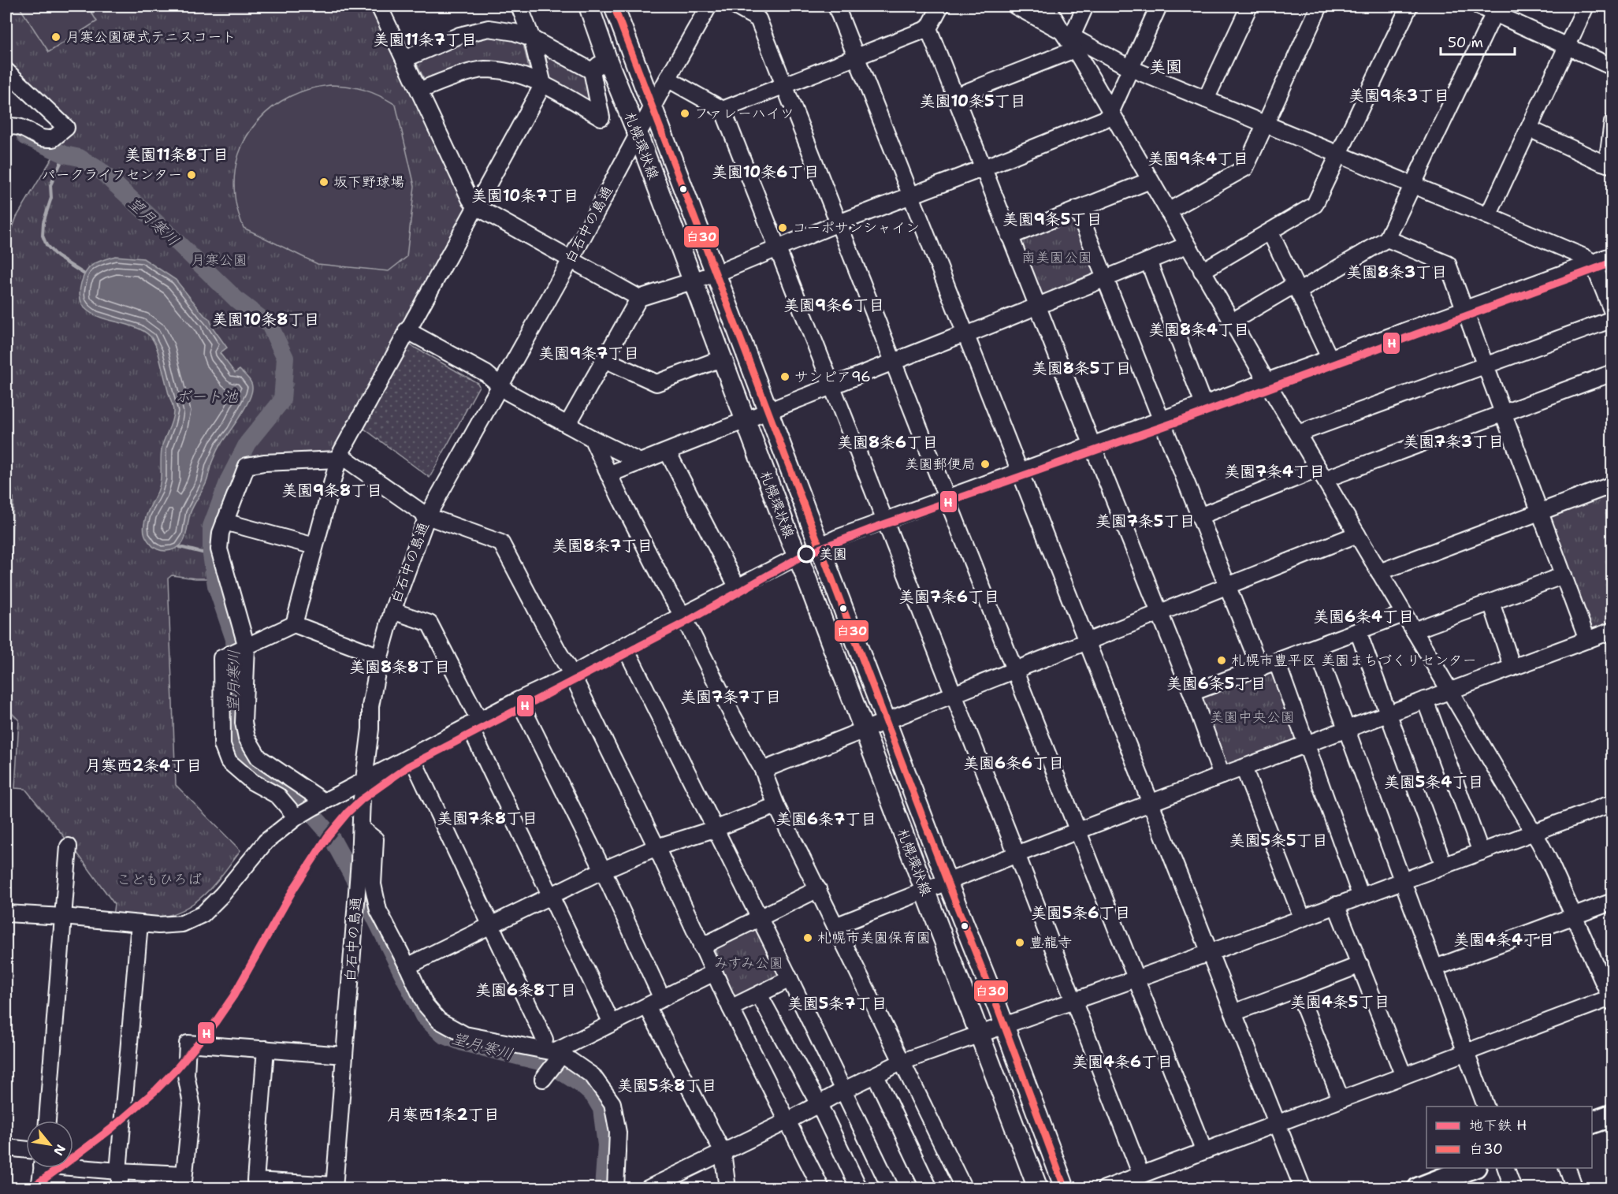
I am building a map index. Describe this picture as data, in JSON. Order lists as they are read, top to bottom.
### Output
{
  "streets": {
    "main road": ["札幌環状線"],
    "street": ["白石中の島通"]
  },
  "crossings": [
    ["札幌環状線", "白石中の島通"]
  ],
  "districts": [
    "美園11条7丁目",
    "美園",
    "美園9条3丁目",
    "美園10条5丁目",
    "美園11条8丁目",
    "美園9条4丁目",
    "美園10条6丁目",
    "美園10条7丁目",
    "美園9条5丁目",
    "美園8条3丁目",
    "美園9条6丁目",
    "美園10条8丁目",
    "美園8条4丁目",
    "美園9条7丁目",
    "美園8条5丁目",
    "美園7条3丁目",
    "美園8条6丁目",
    "美園7条4丁目",
    "美園9条8丁目",
    "美園7条5丁目",
    "美園8条7丁目",
    "美園7条6丁目",
    "美園6条4丁目",
    "美園8条8丁目",
    "美園6条5丁目",
    "美園7条7丁目",
    "美園6条6丁目",
    "月寒西2条4丁目",
    "美園5条4丁目",
    "美園7条8丁目",
    "美園6条7丁目",
    "美園5条5丁目",
    "美園5条6丁目",
    "美園4条4丁目",
    "美園6条8丁目",
    "美園4条5丁目",
    "美園5条7丁目",
    "美園4条6丁目",
    "美園5条8丁目",
    "月寒西1条2丁目"
  ],
  "water": ["望月寒川", "ボート池"],
  "parks": [
    "南美園公園",
    "月寒公園",
    "美園中央公園",
    "こどもひろば",
    "みすみ公園"
  ],
  "places": [
    "月寒公園硬式テニスコート",
    "ファレーハイツ",
    "パークライフセンター",
    "坂下野球場",
    "コーポサンシャイン",
    "サンピア96",
    "美園郵便局",
    "美園",
    "札幌市豊平区 美園まちづくりセンター",
    "札幌市美園保育園",
    "豊龍寺"
  ],
  "lines": ["transit line 白30", "metro line H"],
  "legend": ["地下鉄 H", "白30"],
  "scale_bar": "50 m",
  "north": "bottom right"
}
